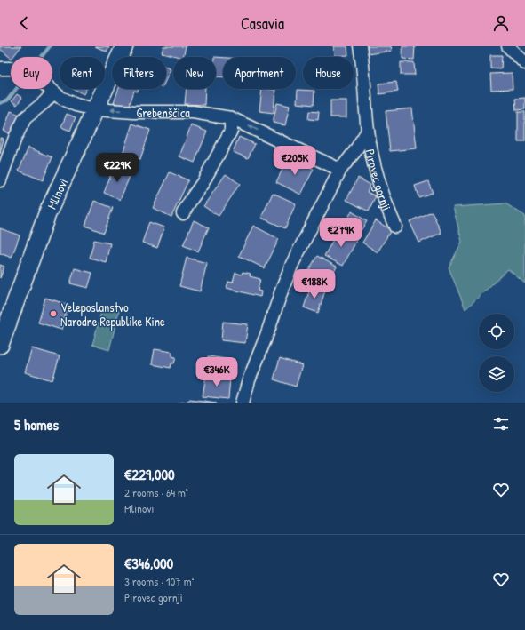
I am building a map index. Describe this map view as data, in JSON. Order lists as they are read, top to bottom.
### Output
{
  "streets": {
    "main road": ["Mlinovi"],
    "street": ["Grebenščica", "Pirovec gornji"]
  },
  "crossings": [
    ["Grebenščica", "Pirovec gornji"],
    ["Grebenščica", "Mlinovi"]
  ],
  "one_way": ["Grebenščica"],
  "places": ["Veleposlanstvo Narodne Republike Kine"],
  "page": {
    "header": "Casavia",
    "chip": [
      "Buy",
      "Rent",
      "Filters",
      "New",
      "Apartment",
      "House"
    ],
    "price": [
      "€205K",
      "€229K",
      "€279K",
      "€188K",
      "€346K"
    ],
    "heading": "5 homes",
    "list": [
      {
        "name": "€229,000",
        "note": "2 rooms · 64 m² · Mlinovi"
      },
      {
        "name": "€346,000",
        "note": "3 rooms · 107 m² · Pirovec gornji"
      }
    ]
  }
}
